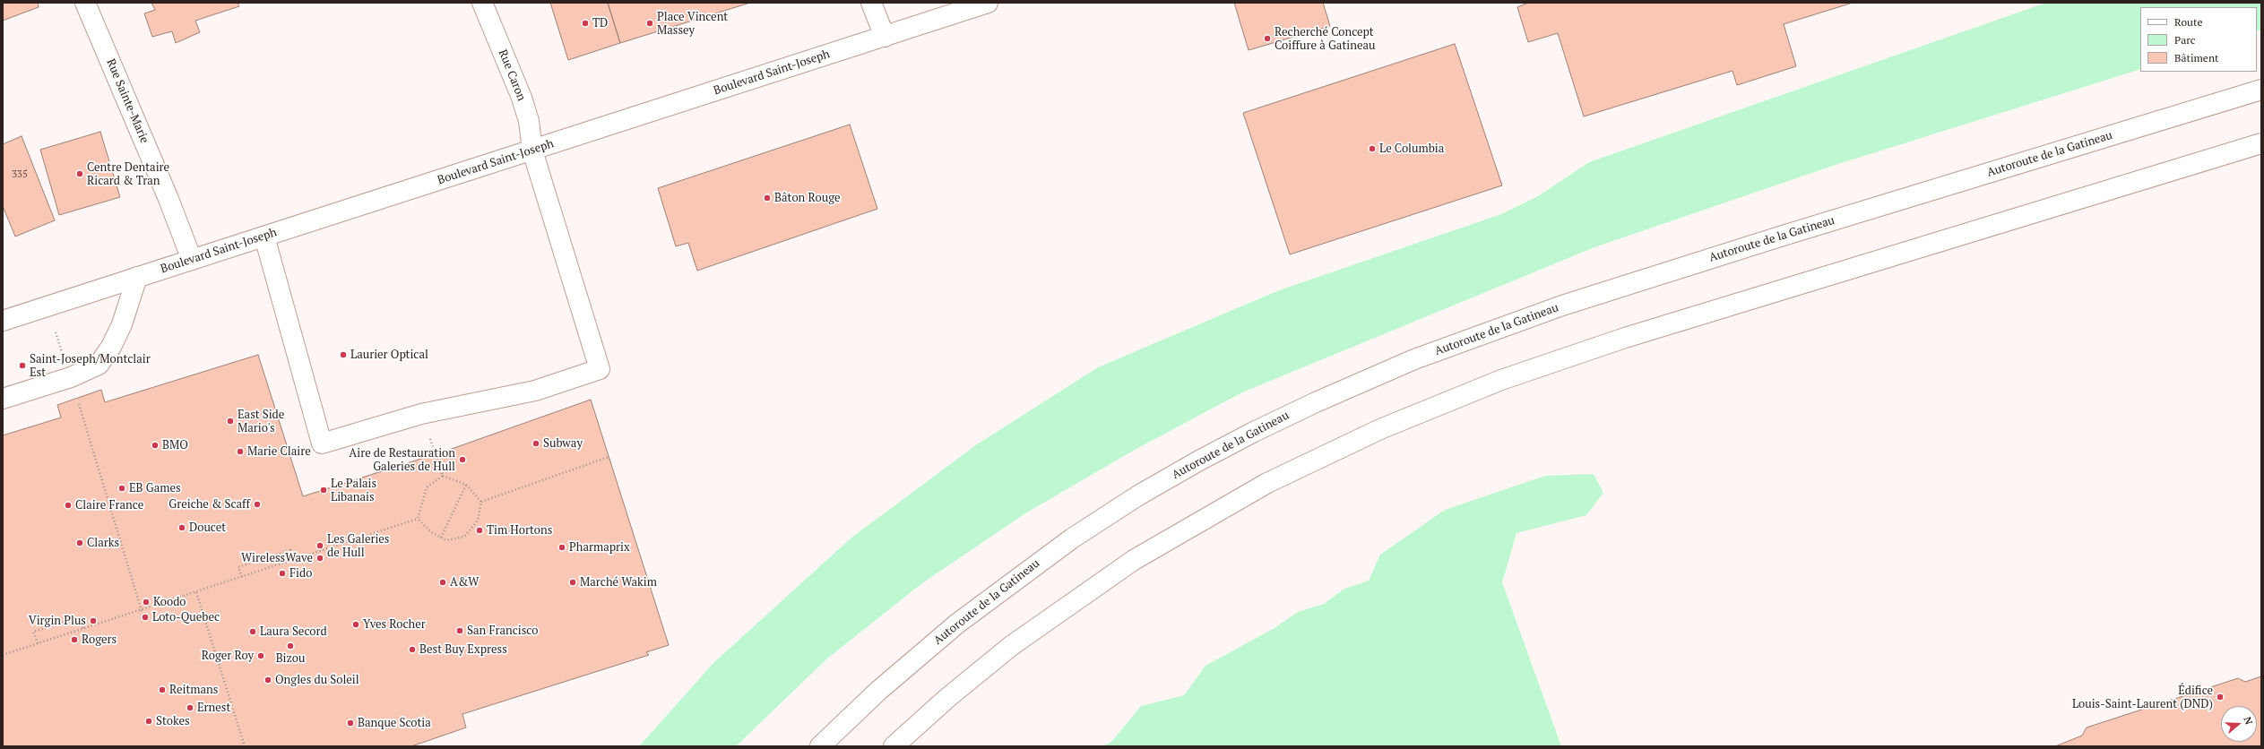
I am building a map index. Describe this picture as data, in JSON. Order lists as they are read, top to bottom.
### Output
{
  "streets": {
    "main road": [
      "Boulevard Saint-Joseph",
      "Rue Caron",
      "Rue Sainte-Marie",
      "Autoroute de la Gatineau"
    ]
  },
  "crossings": [
    ["Boulevard Saint-Joseph", "Rue Caron"],
    ["Boulevard Saint-Joseph", "Rue Sainte-Marie"]
  ],
  "places": [
    "TD",
    "Place Vincent Massey",
    "Recherché Concept Coiffure à Gatineau",
    "Le Columbia",
    "Centre Dentaire Ricard & Tran",
    "Bâton Rouge",
    "Laurier Optical",
    "Saint-Joseph/Montclair Est",
    "East Side Mario's",
    "Subway",
    "BMO",
    "Marie Claire",
    "Aire de Restauration Galeries de Hull",
    "EB Games",
    "Le Palais Libanais",
    "Greiche & Scaff",
    "Claire France",
    "Doucet",
    "Tim Hortons",
    "Clarks",
    "Les Galeries de Hull",
    "Pharmaprix",
    "WirelessWave",
    "Fido",
    "A&W",
    "Marché Wakim",
    "Koodo",
    "Loto-Quebec",
    "Virgin Plus",
    "Yves Rocher",
    "San Francisco",
    "Laura Secord",
    "Rogers",
    "Bizou",
    "Best Buy Express",
    "Roger Roy",
    "Ongles du Soleil",
    "Reitmans",
    "Édifice Louis-Saint-Laurent (DND)",
    "Ernest",
    "Stokes",
    "Banque Scotia"
  ],
  "house_numbers": ["335"],
  "legend": ["Route", "Parc", "Bâtiment"],
  "north": "right"
}
